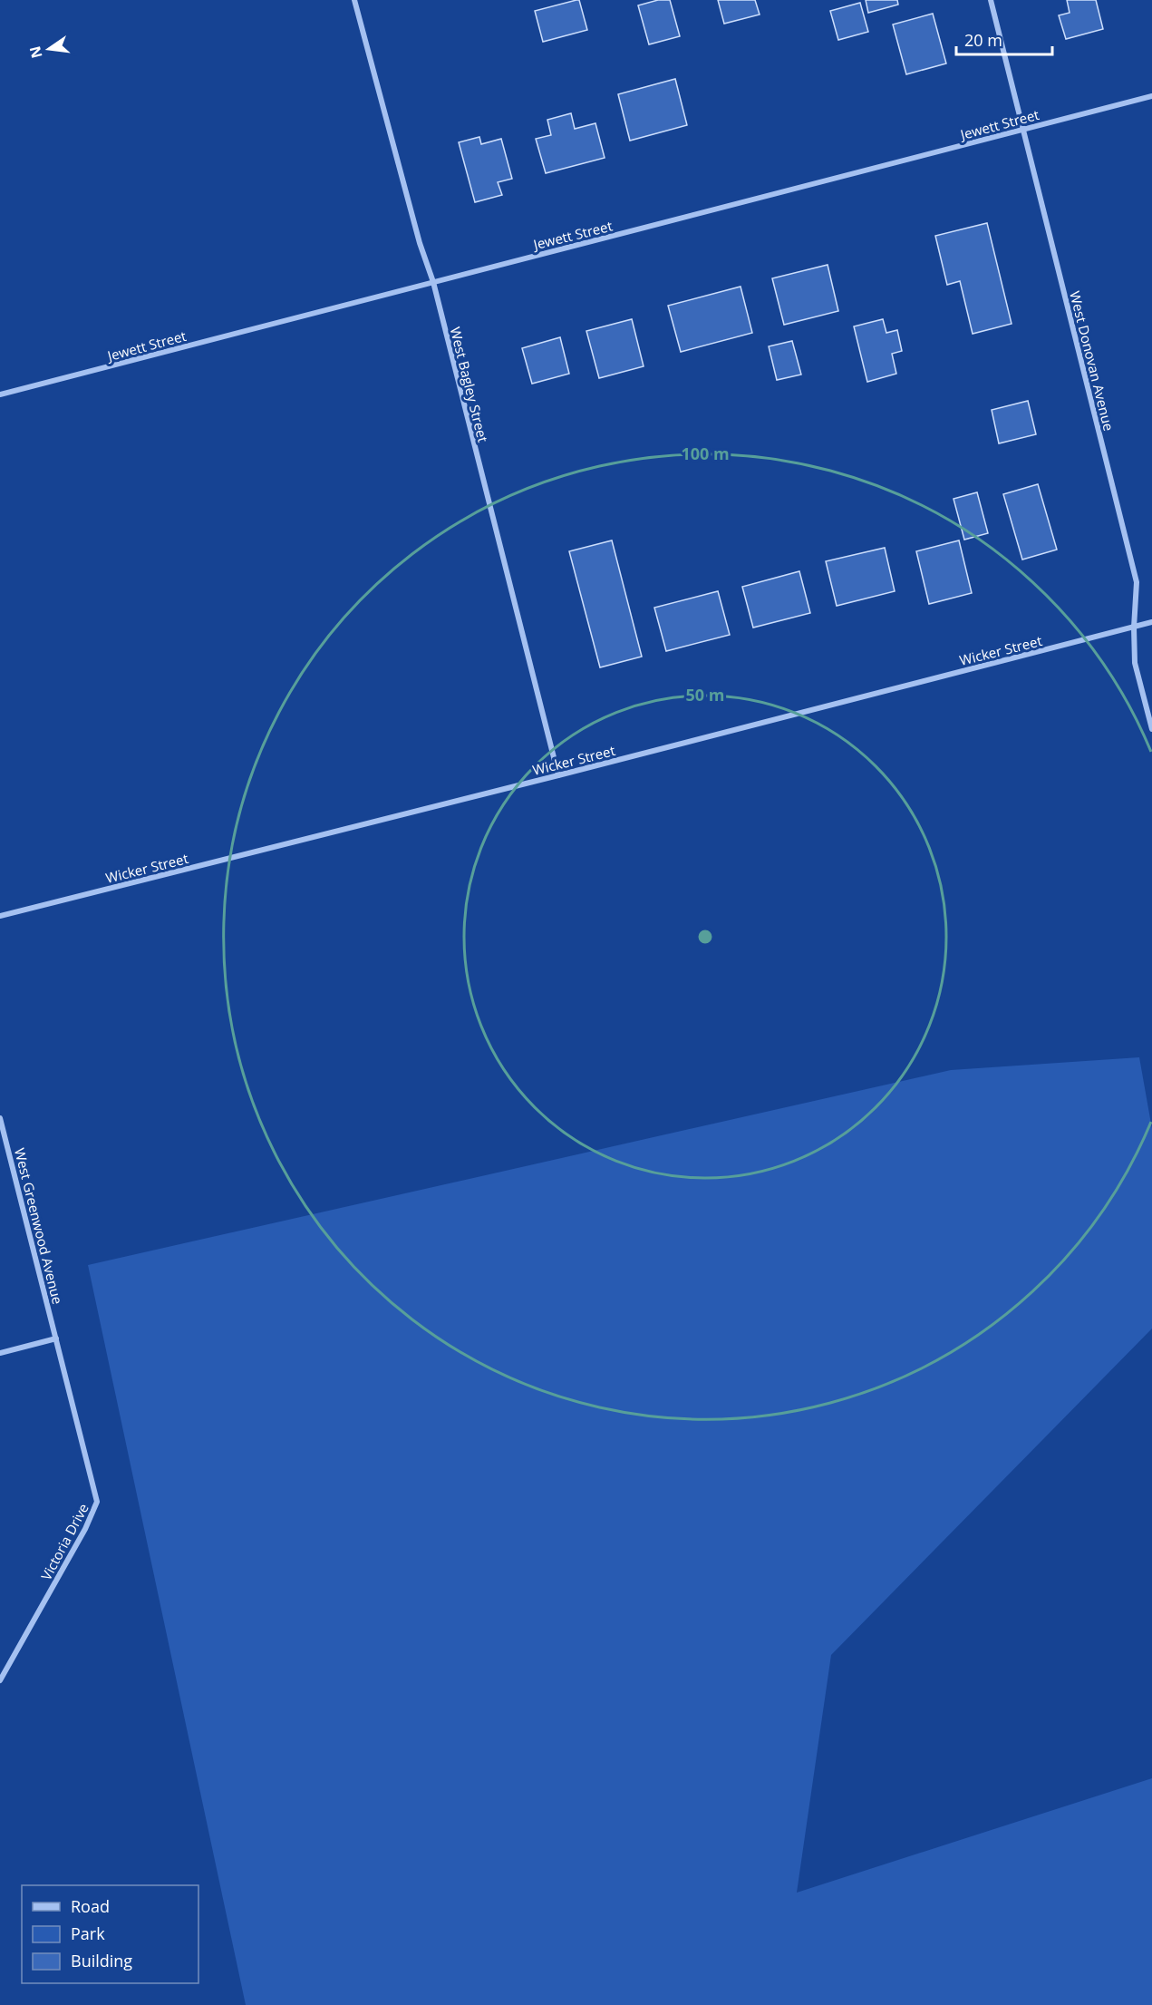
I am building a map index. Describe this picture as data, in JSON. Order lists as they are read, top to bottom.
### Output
{
  "streets": {
    "street": [
      "Jewett Street",
      "West Donovan Avenue",
      "West Bagley Street",
      "Wicker Street",
      "West Greenwood Avenue",
      "Victoria Drive"
    ]
  },
  "crossings": [
    ["Jewett Street", "West Donovan Avenue"],
    ["Jewett Street", "West Bagley Street"],
    ["West Donovan Avenue", "Wicker Street"],
    ["West Bagley Street", "Wicker Street"],
    ["West Greenwood Avenue", "Victoria Drive"]
  ],
  "legend": ["Road", "Park", "Building"],
  "scale_bar": "20 m",
  "north": "left",
  "rings": ["100 m", "50 m"]
}
